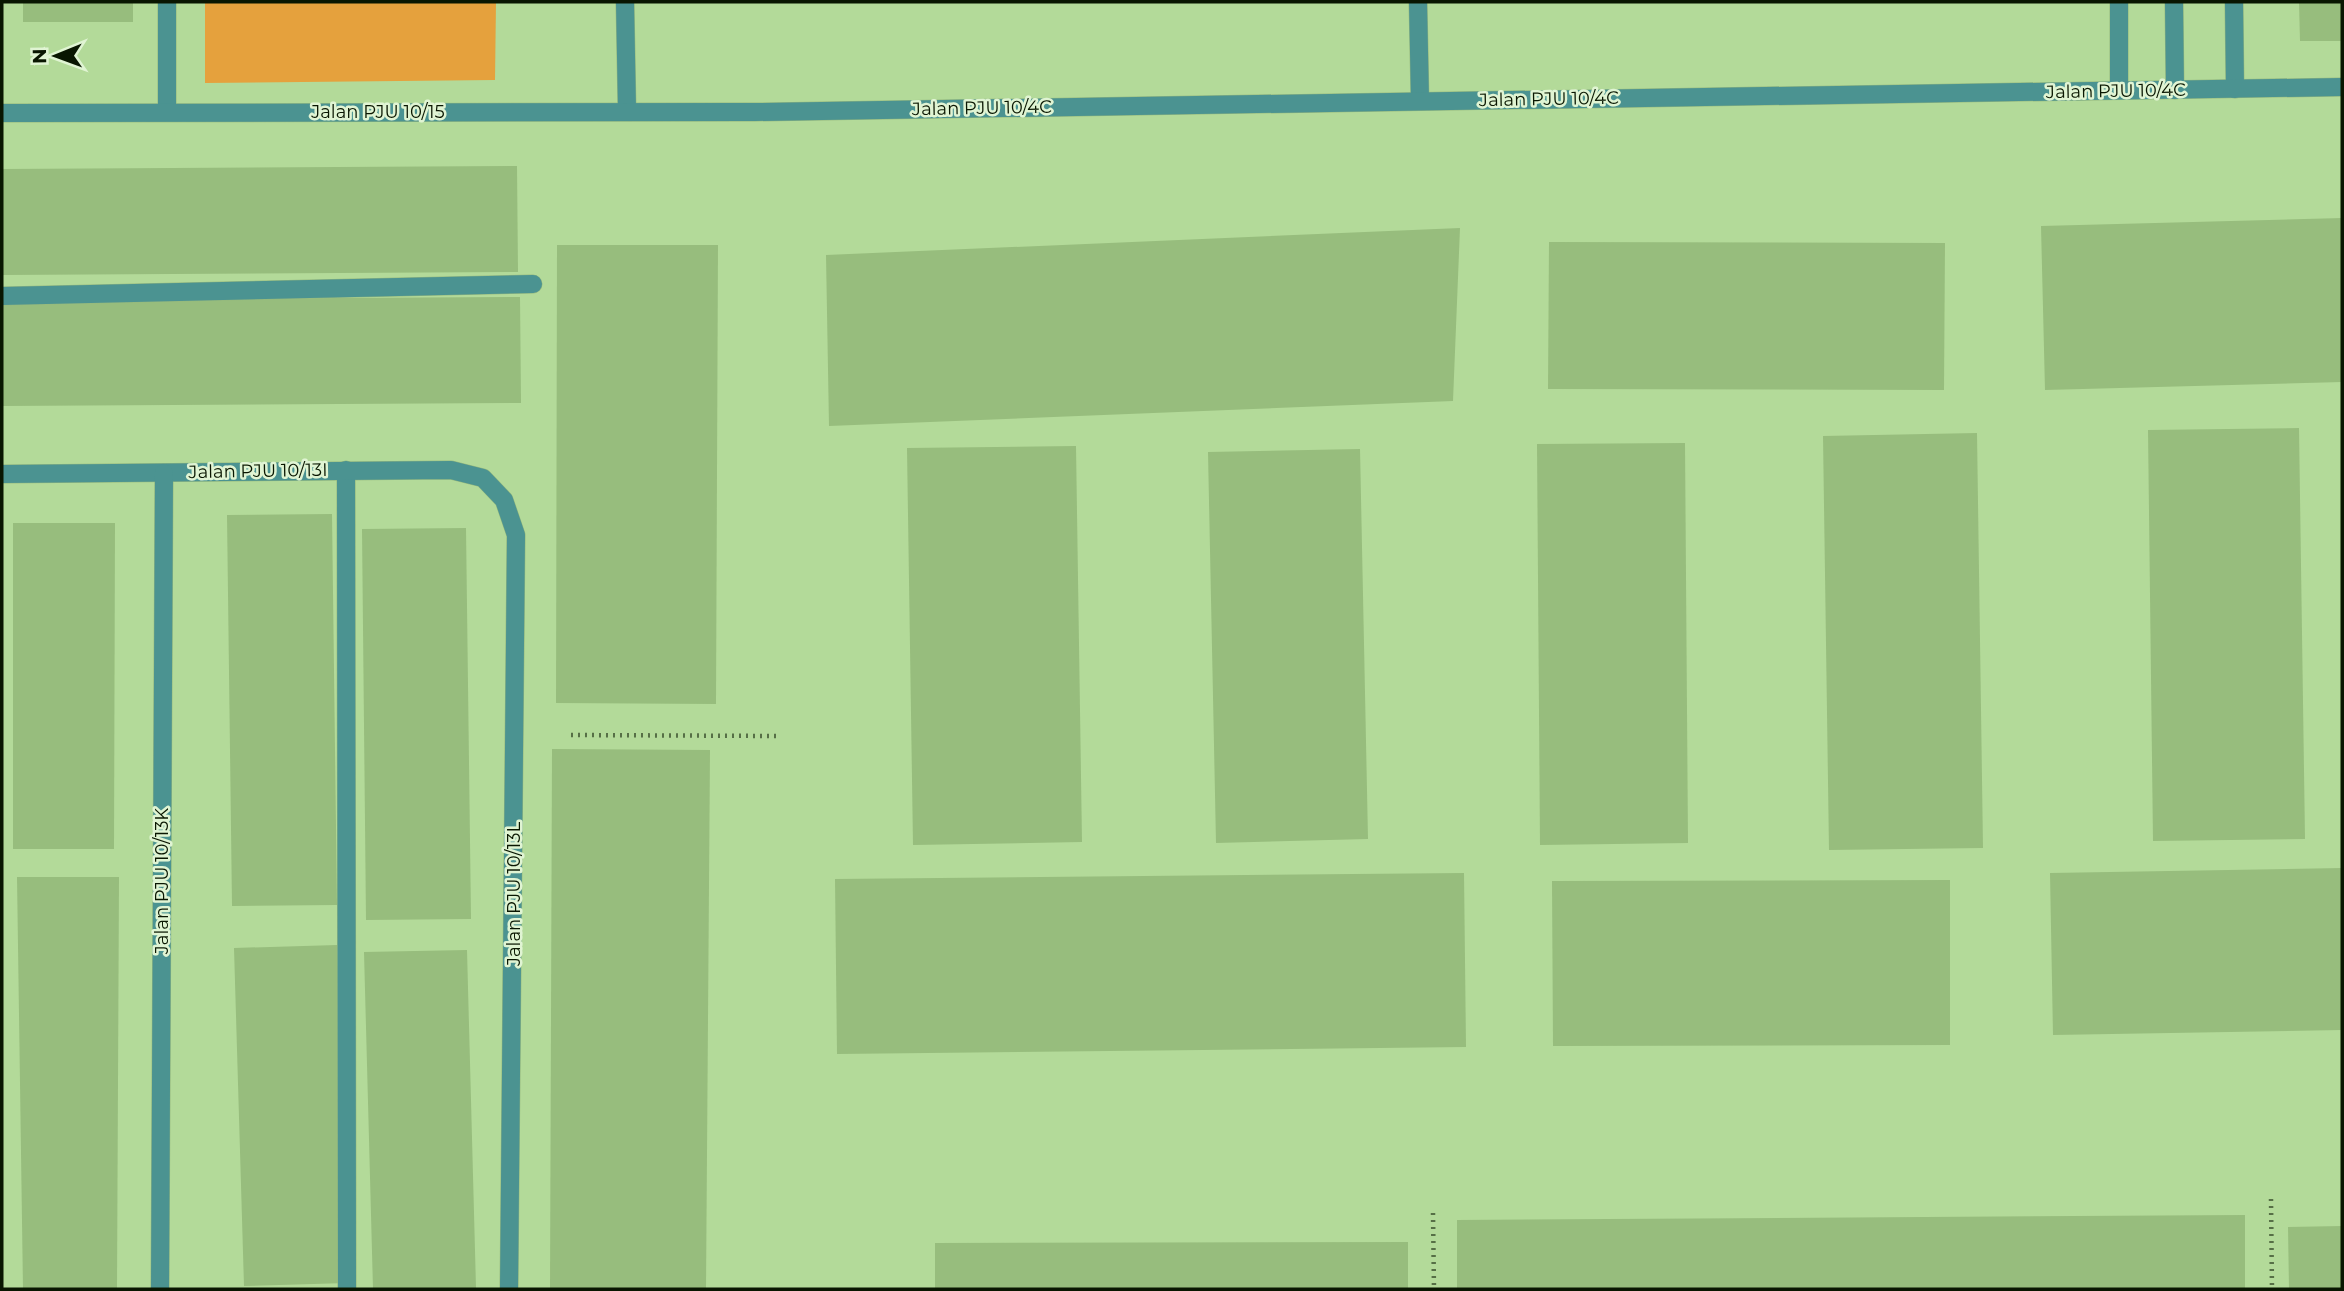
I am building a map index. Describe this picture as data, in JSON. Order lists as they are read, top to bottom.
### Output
{
  "streets": {
    "street": [
      "Jalan PJU 10/4C",
      "Jalan PJU 10/15",
      "Jalan PJU 10/13I",
      "Jalan PJU 10/13K",
      "Jalan PJU 10/13L"
    ]
  },
  "crossings": [
    ["Jalan PJU 10/4C", "Jalan PJU 10/15"],
    ["Jalan PJU 10/13I", "Jalan PJU 10/13K"],
    ["Jalan PJU 10/13I", "Jalan PJU 10/13L"]
  ],
  "north": "left"
}
